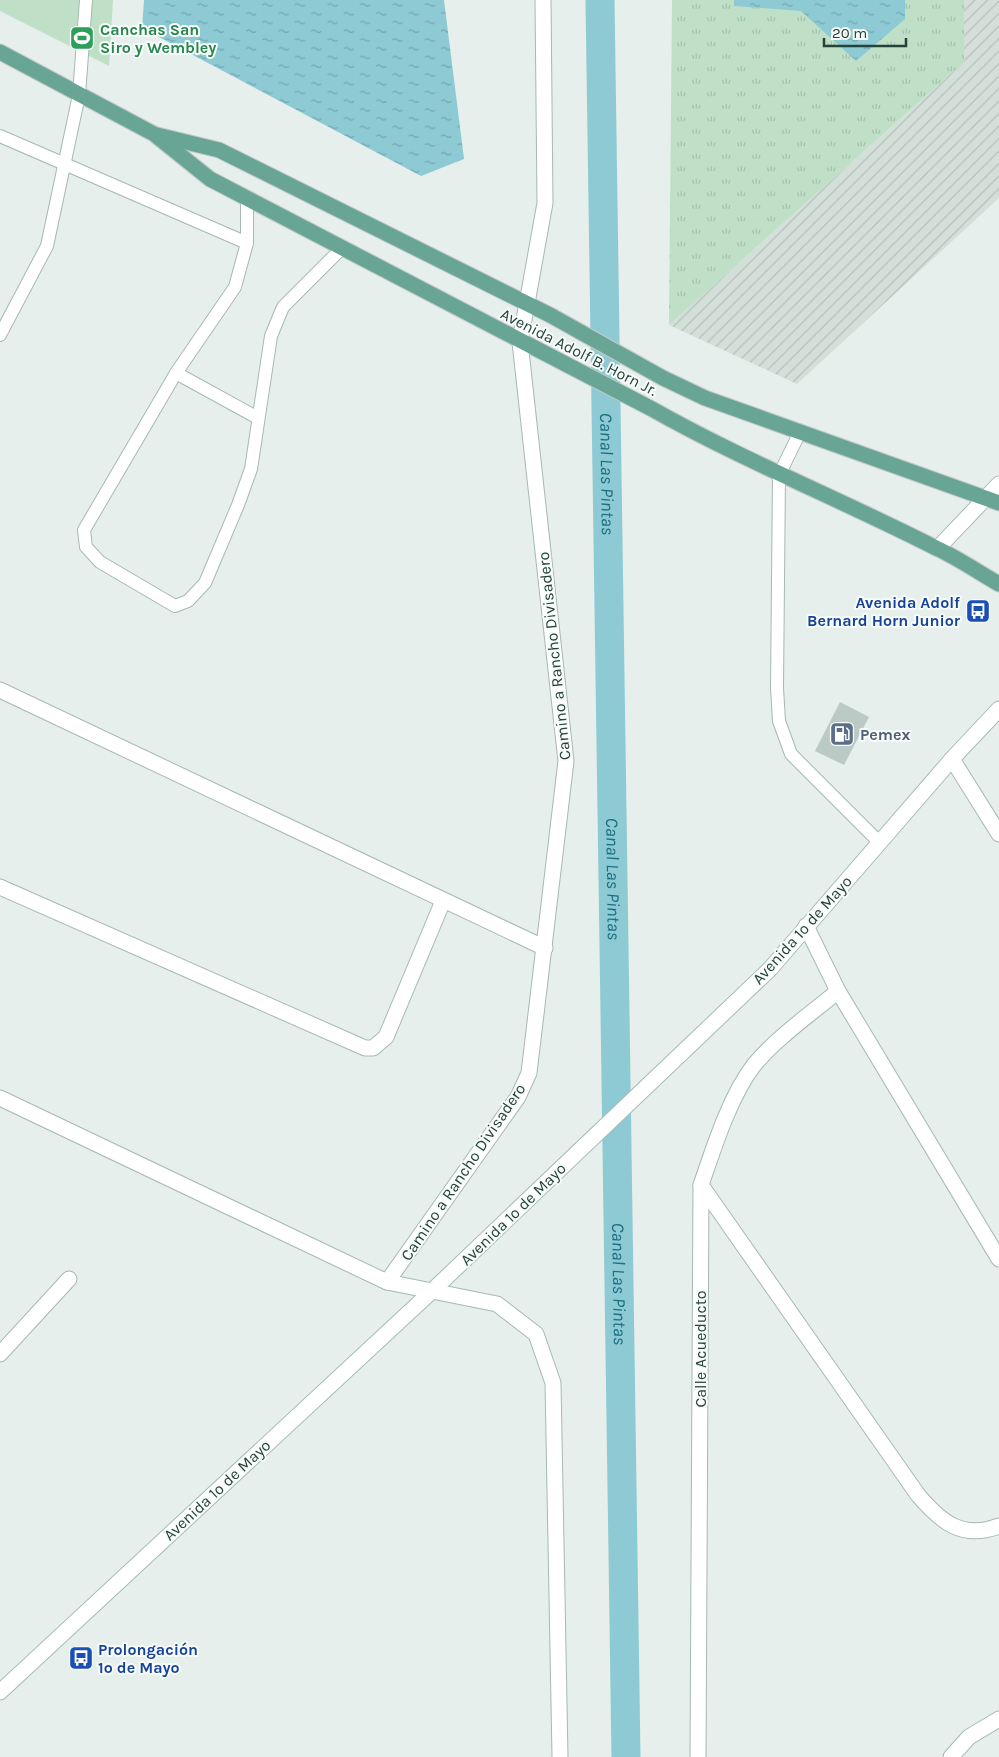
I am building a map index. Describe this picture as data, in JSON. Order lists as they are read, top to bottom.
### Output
{
  "streets": {
    "main road": ["Avenida Adolf B. Horn Jr."],
    "street": ["Camino a Rancho Divisadero", "Avenida 1º de Mayo", "Calle Acueducto"]
  },
  "crossings": [
    ["Avenida Adolf B. Horn Jr.", "Camino a Rancho Divisadero"],
    ["Camino a Rancho Divisadero", "Avenida 1º de Mayo"]
  ],
  "water": ["Canal Las Pintas"],
  "places": {
    "sports": ["Canchas San Siro y Wembley"],
    "bus stop": ["Avenida Adolf Bernard Horn Junior", "Prolongación 1º de Mayo"],
    "fuel station": ["Pemex"]
  },
  "scale_bar": "20 m"
}
